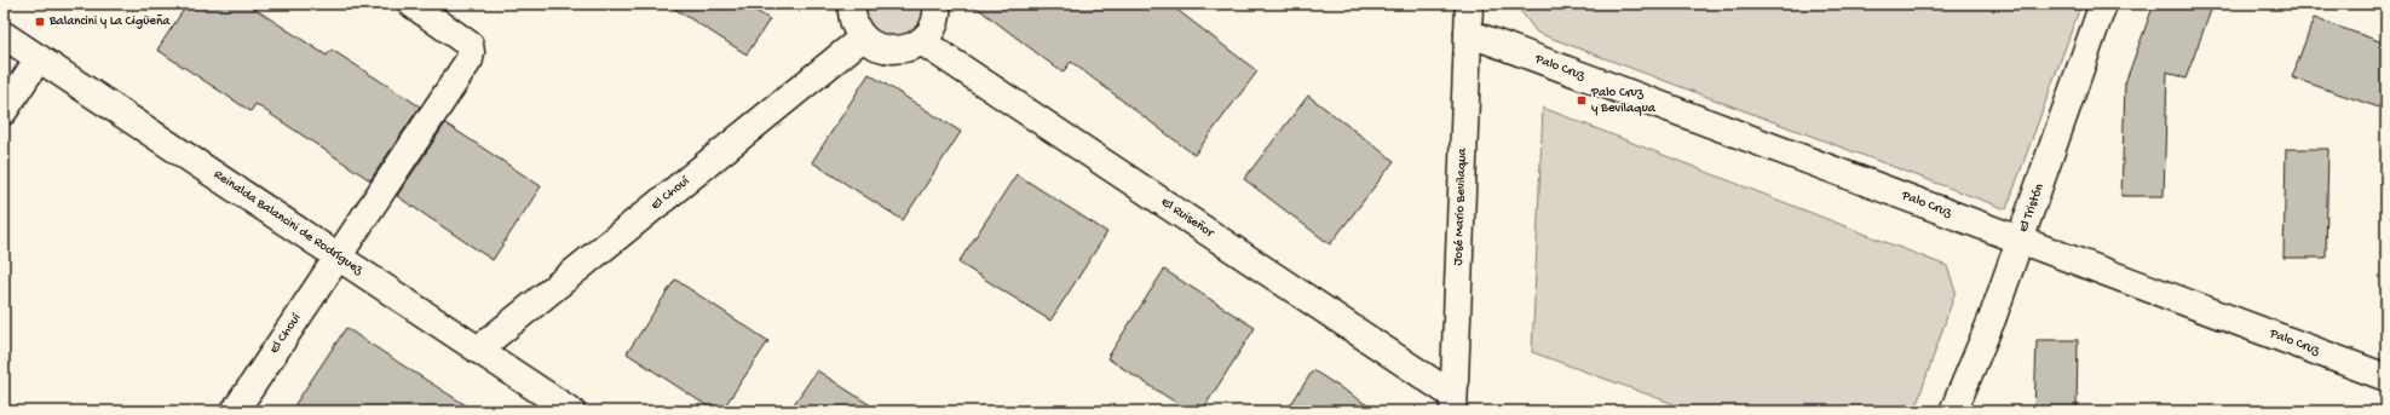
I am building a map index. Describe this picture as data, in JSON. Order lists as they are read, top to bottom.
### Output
{
  "streets": {
    "street": [
      "Palo Cruz",
      "El Chouí",
      "José Mario Bevilaqua",
      "El Tristón",
      "El Ruiseñor",
      "Reinalda Balancini de Rodríguez"
    ]
  },
  "crossings": [
    ["Palo Cruz", "José Mario Bevilaqua"],
    ["Palo Cruz", "El Tristón"],
    ["El Chouí", "Reinalda Balancini de Rodríguez"],
    ["José Mario Bevilaqua", "El Ruiseñor"]
  ],
  "places": {
    "transit": ["Balancini y La Cigüeña", "Palo Cruz y Bevilaqua"]
  }
}
